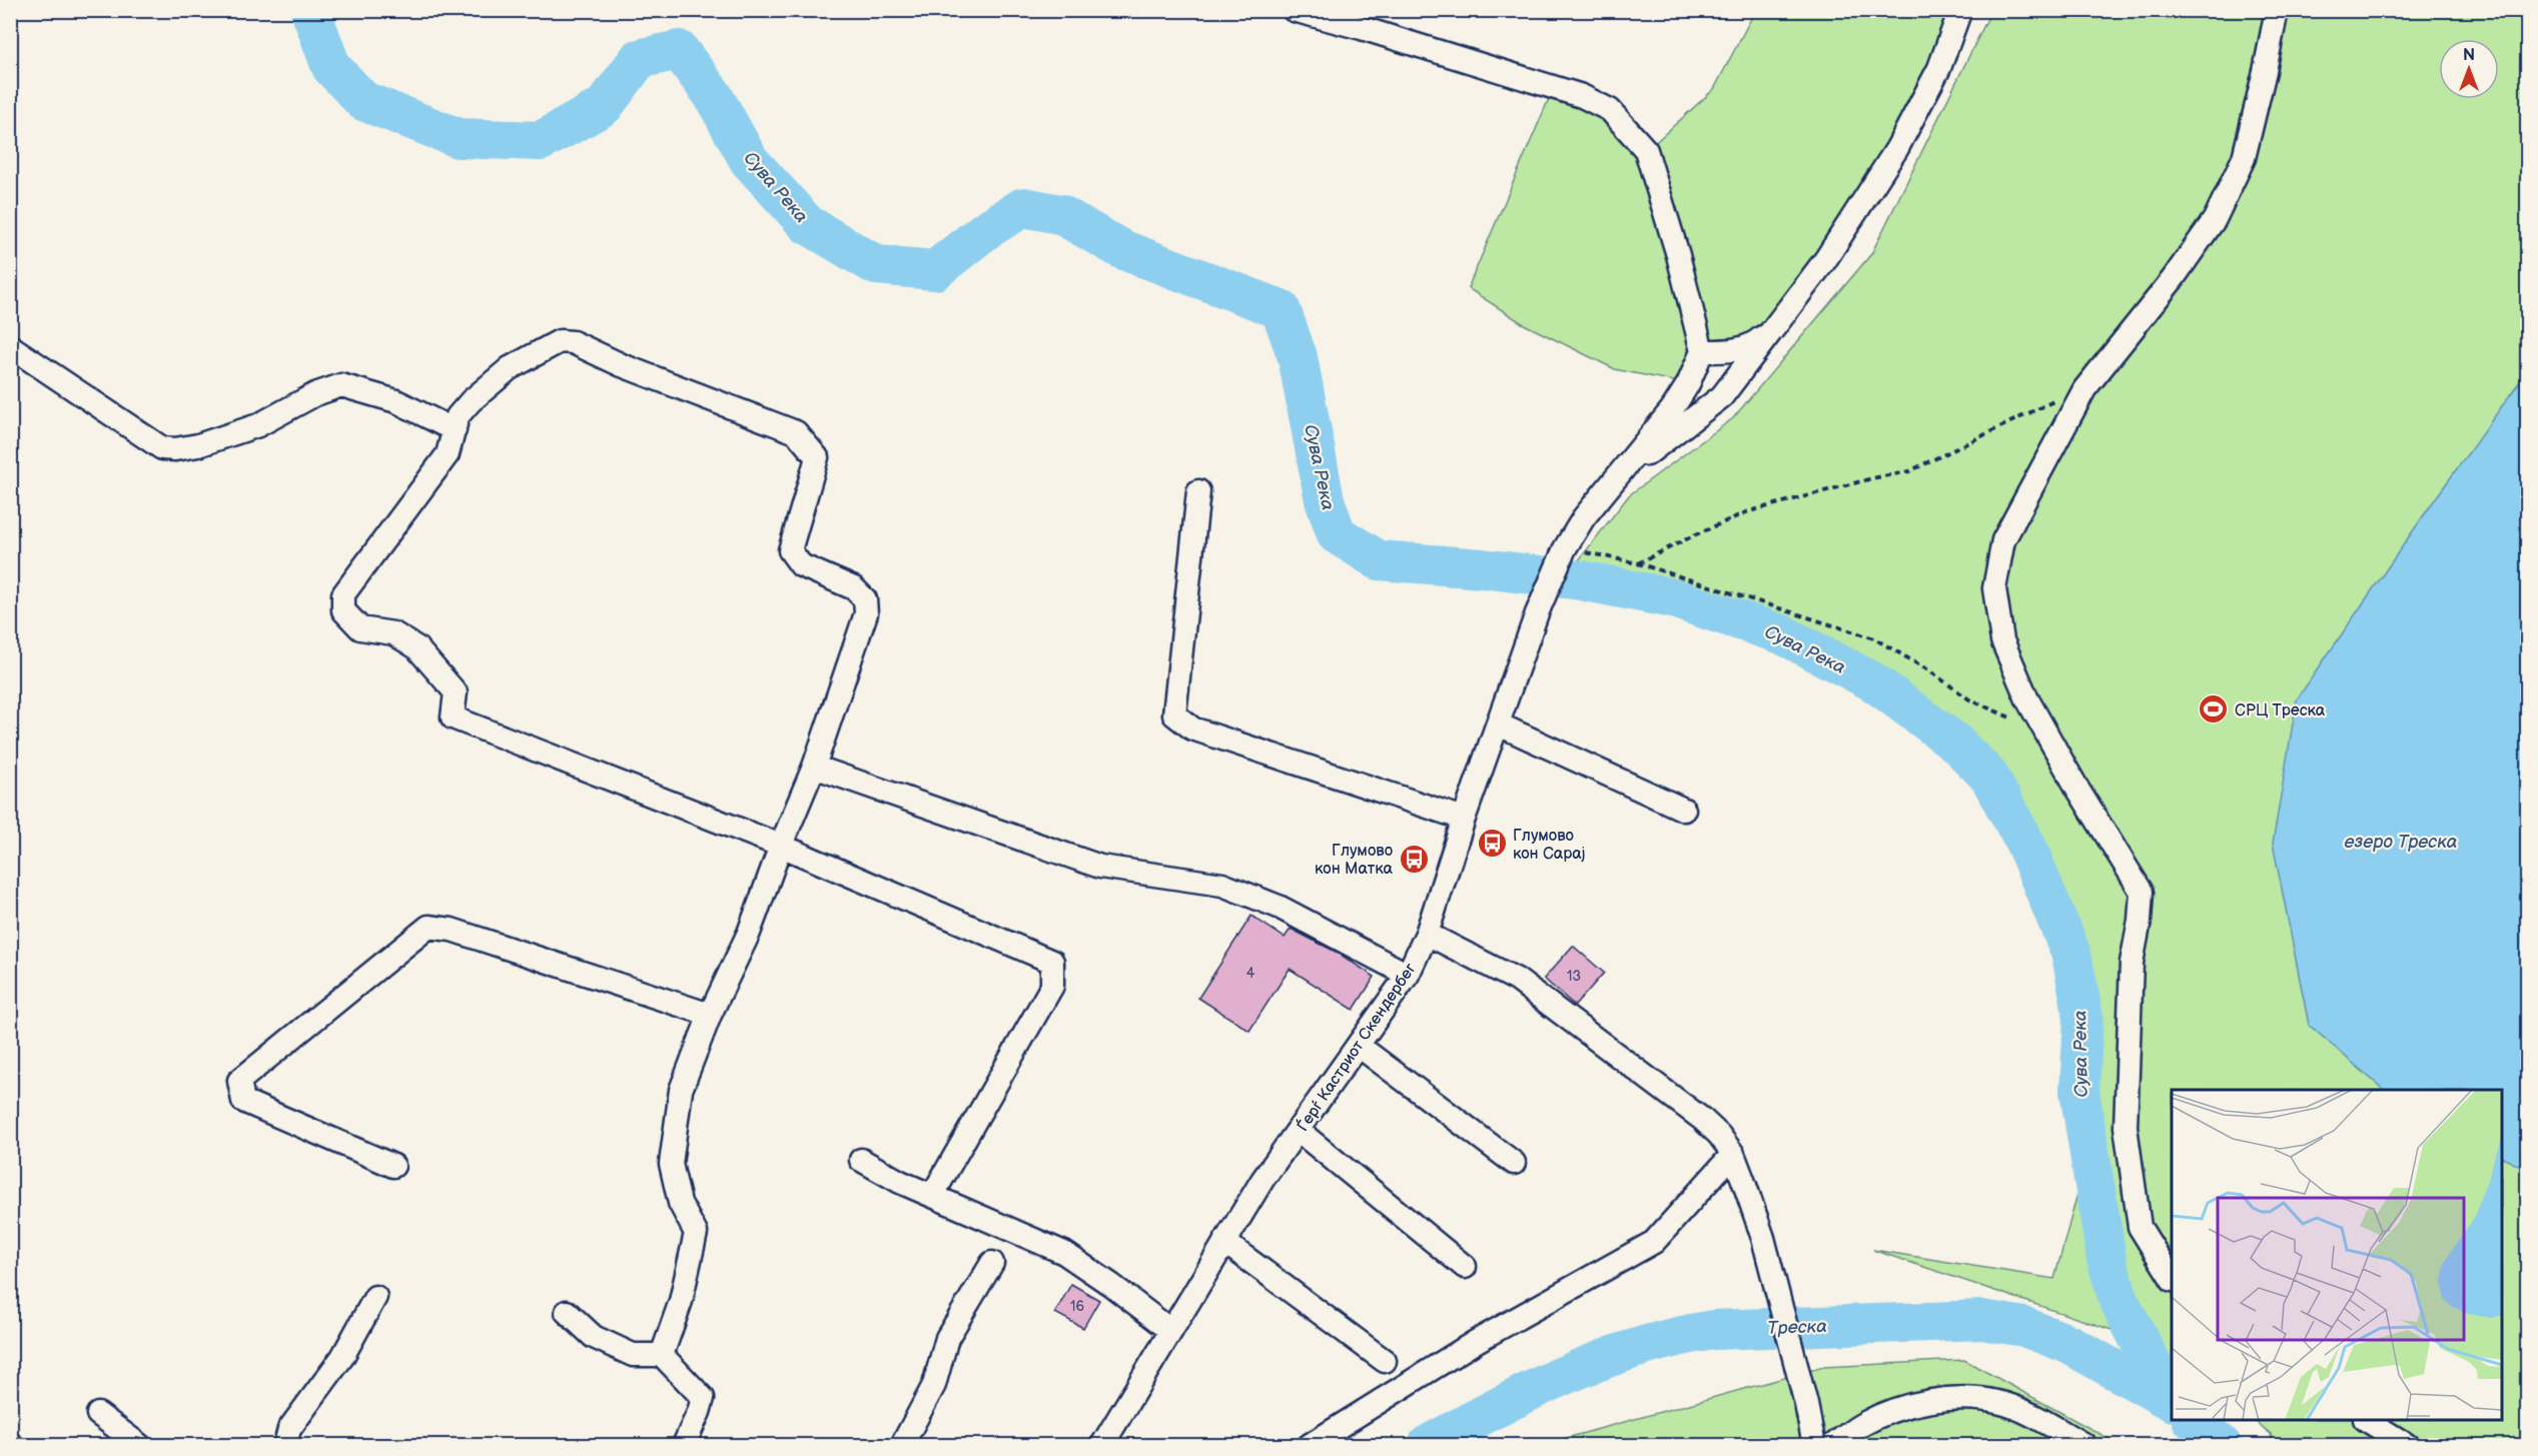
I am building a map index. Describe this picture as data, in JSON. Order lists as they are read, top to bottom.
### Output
{
  "streets": {
    "street": ["Ѓерѓ Кастриот Скендербег"]
  },
  "water": ["Сува Река", "езеро Треска", "Треска"],
  "places": {
    "sports": ["СРЦ Треска"],
    "bus stop": ["Глумово кон Сарај", "Глумово кон Матка"]
  },
  "house_numbers": ["4", "13", "16"],
  "north": "top"
}
